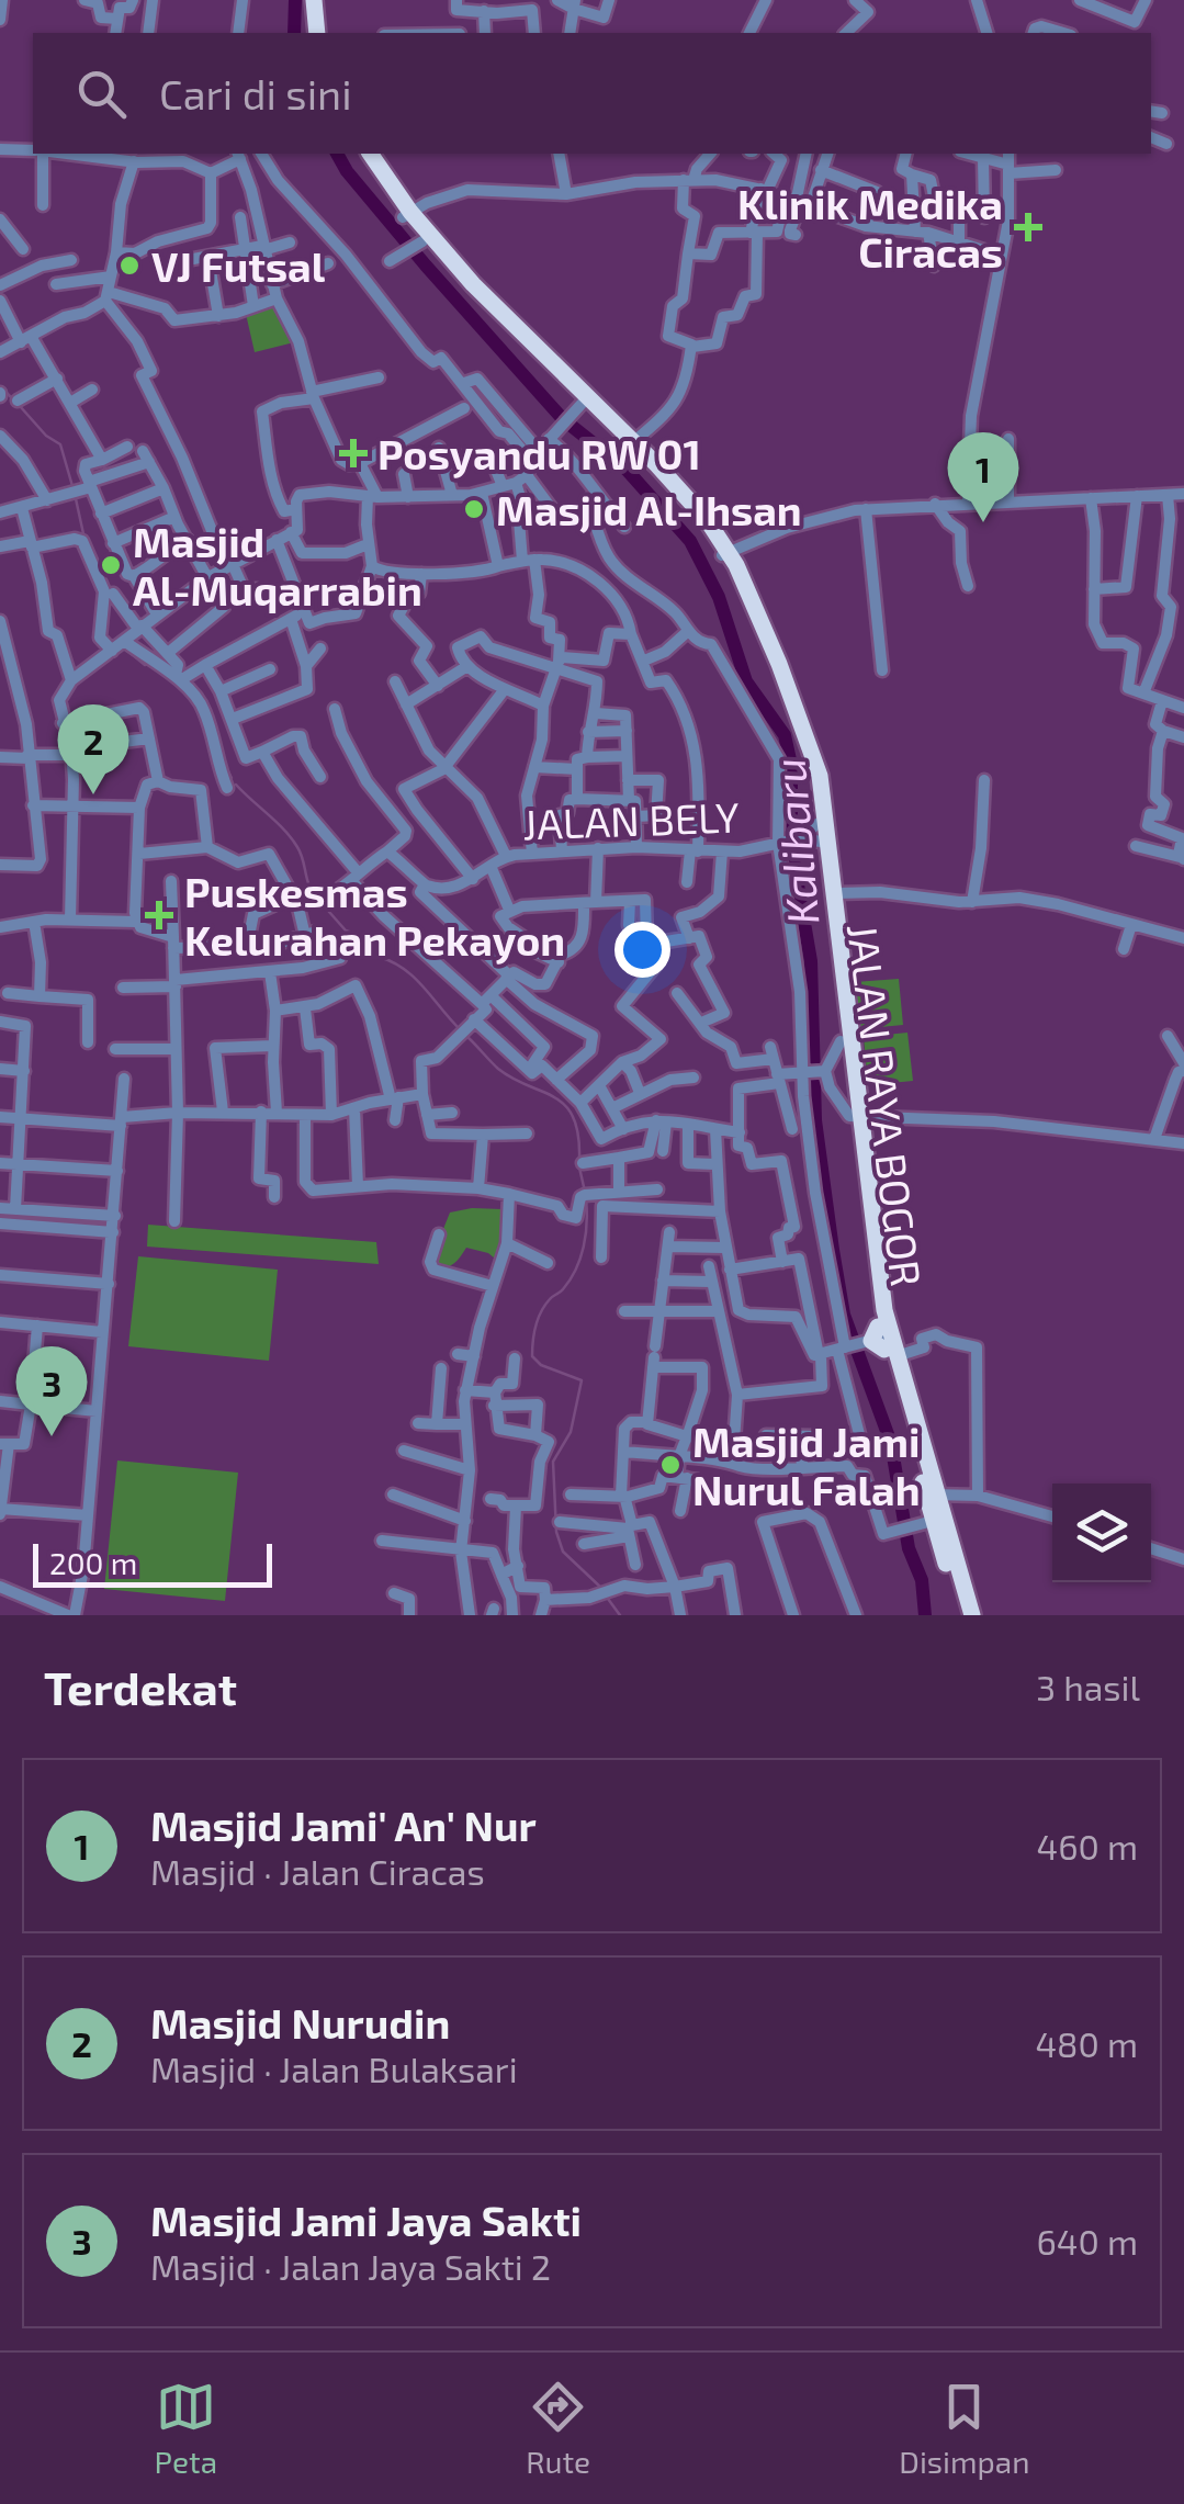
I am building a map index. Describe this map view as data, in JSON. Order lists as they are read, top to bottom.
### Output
{
  "streets": {
    "highway": ["JALAN RAYA BOGOR"],
    "street": ["JALAN BELY"]
  },
  "crossings": [
    ["JALAN BELY", "JALAN RAYA BOGOR"]
  ],
  "water": ["Kalibaru"],
  "places": {
    "health": ["Klinik Medika Ciracas", "Posyandu RW 01", "Puskesmas Kelurahan Pekayon"],
    "other": [
      "VJ Futsal",
      "Masjid Al-Ihsan",
      "Masjid Al-Muqarrabin",
      "Masjid Jami Nurul Falah"
    ]
  },
  "scale_bar": "200 m",
  "page": {
    "search": "Cari di sini",
    "pins": ["1", "2", "3"],
    "scale": "200 m",
    "heading": ["Terdekat", "3 hasil"],
    "list": [
      {
        "mark": "1",
        "name": "Masjid Jami' An' Nur",
        "note": "Masjid · Jalan Ciracas",
        "value": "460 m"
      },
      {
        "mark": "2",
        "name": "Masjid Nurudin",
        "note": "Masjid · Jalan Bulaksari",
        "value": "480 m"
      },
      {
        "mark": "3",
        "name": "Masjid Jami Jaya Sakti",
        "note": "Masjid · Jalan Jaya Sakti 2",
        "value": "640 m"
      }
    ],
    "nav": ["Peta", "Rute", "Disimpan"]
  }
}
